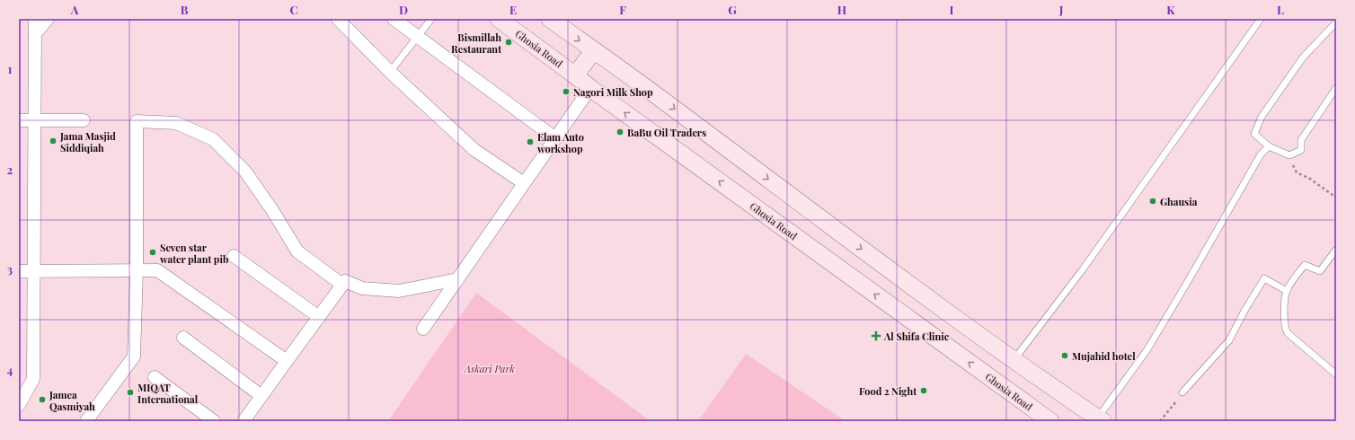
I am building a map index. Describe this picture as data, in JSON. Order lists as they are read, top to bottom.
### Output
{
  "streets": {
    "main road": ["Ghosia Road"]
  },
  "parks": ["Askari Park"],
  "places": {
    "other": [
      "Bismillah Restaurant",
      "Nagori Milk Shop",
      "BaBu Oil Traders",
      "Jama Masjid Siddiqiah",
      "Elam Auto workshop",
      "Ghausia",
      "Seven star water plant pib",
      "Mujahid hotel",
      "Food 2 Night",
      "MIQAT International",
      "Jamea Qasmiyah"
    ],
    "health": ["Al Shifa Clinic"]
  },
  "grid": {
    "columns": [
      "A",
      "B",
      "C",
      "D",
      "E",
      "F",
      "G",
      "H",
      "I",
      "J",
      "K",
      "L"
    ],
    "rows": [
      "1",
      "2",
      "3",
      "4"
    ]
  }
}
